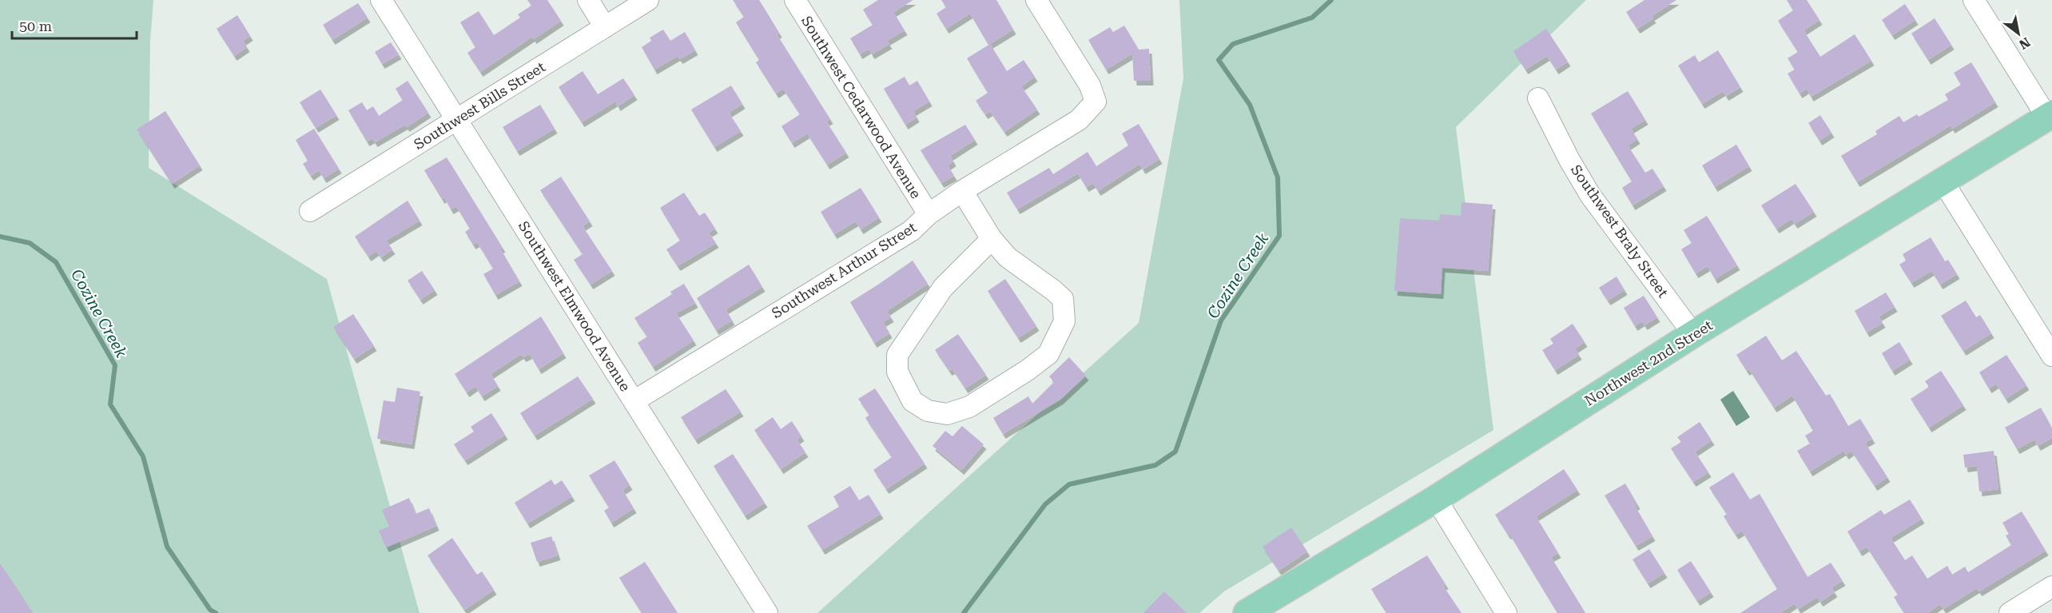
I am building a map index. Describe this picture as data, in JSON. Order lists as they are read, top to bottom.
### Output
{
  "streets": {
    "main road": ["Northwest 2nd Street"],
    "street": [
      "Southwest Bills Street",
      "Southwest Cedarwood Avenue",
      "Southwest Braly Street",
      "Southwest Arthur Street",
      "Southwest Elmwood Avenue"
    ]
  },
  "crossings": [
    ["Southwest Bills Street", "Southwest Elmwood Avenue"],
    ["Southwest Cedarwood Avenue", "Southwest Arthur Street"],
    ["Southwest Braly Street", "Northwest 2nd Street"],
    ["Southwest Arthur Street", "Southwest Elmwood Avenue"]
  ],
  "water": ["Cozine Creek"],
  "scale_bar": "50 m",
  "north": "bottom right"
}
